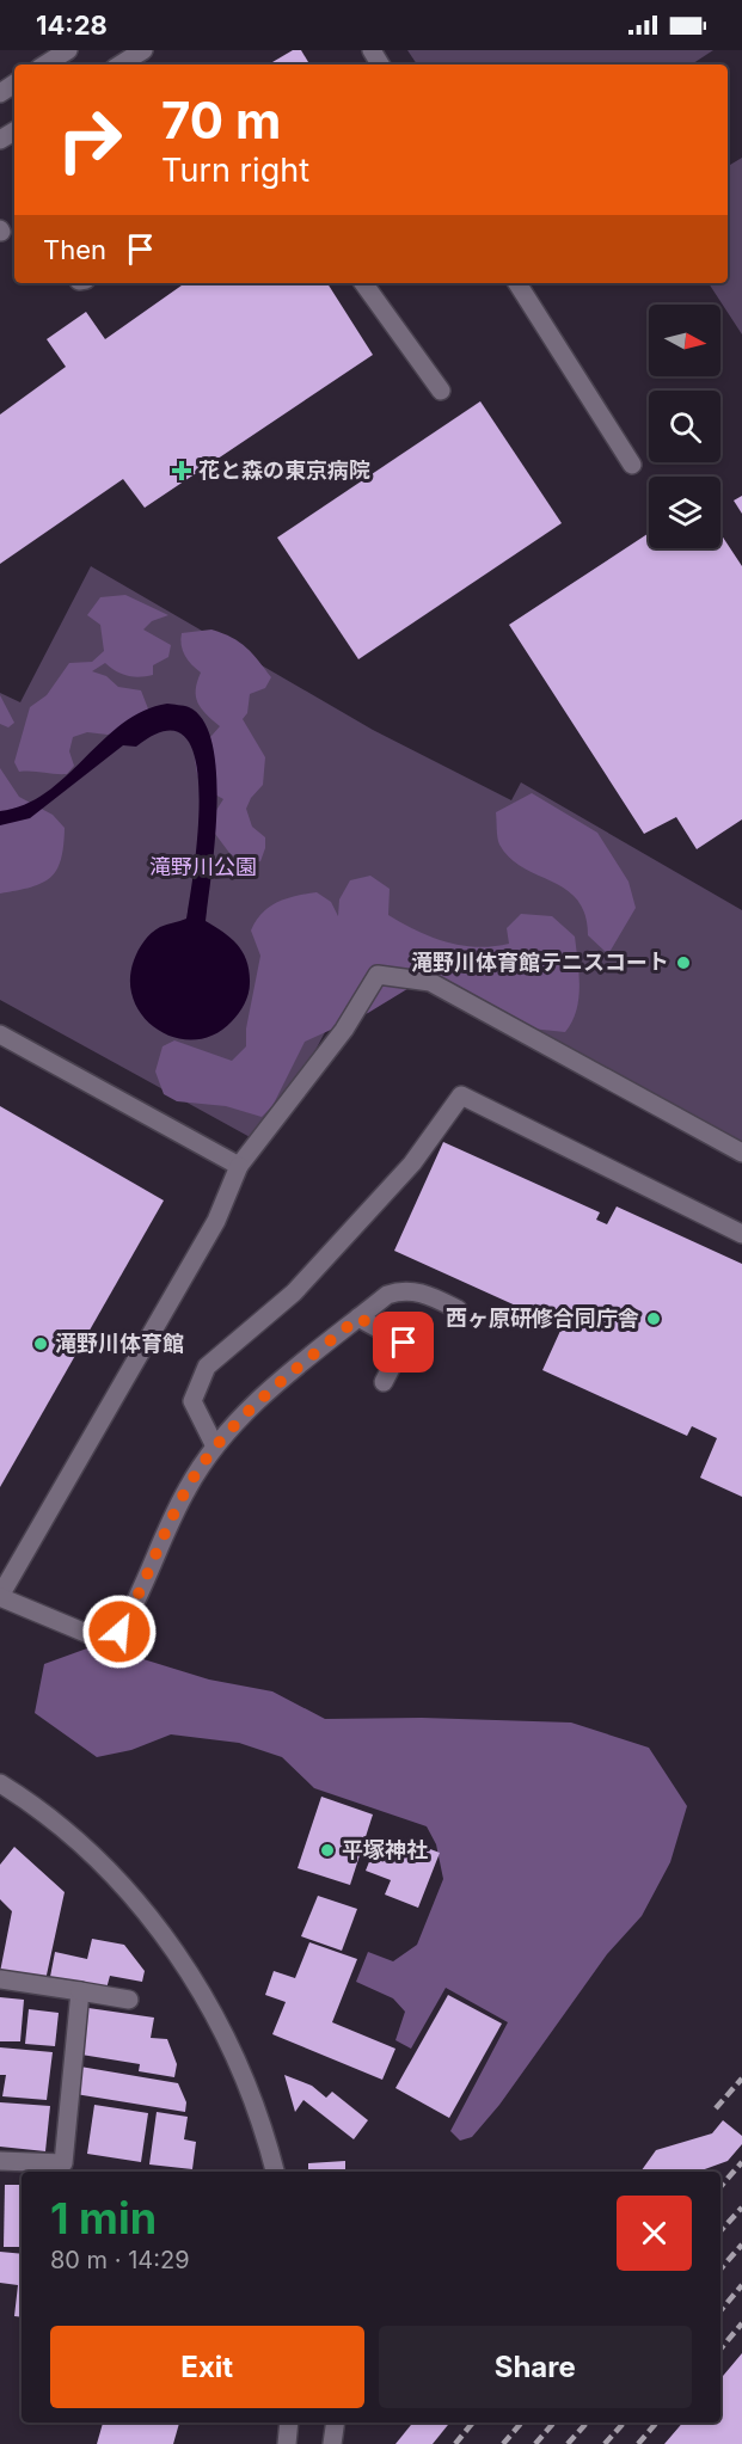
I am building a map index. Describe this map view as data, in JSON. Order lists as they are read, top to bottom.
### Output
{
  "parks": ["滝野川公園"],
  "places": {
    "health": ["花と森の東京病院"],
    "other": [
      "滝野川体育館テニスコート",
      "西ヶ原研修合同庁舎",
      "滝野川体育館",
      "平塚神社"
    ]
  },
  "north": "right",
  "page": {
    "status": "14:28",
    "turn": ["70 m", "Turn right"],
    "then": "Then",
    "heading": ["1 min", "80 m · 14:29"],
    "buttons": ["Exit", "Share"]
  }
}
